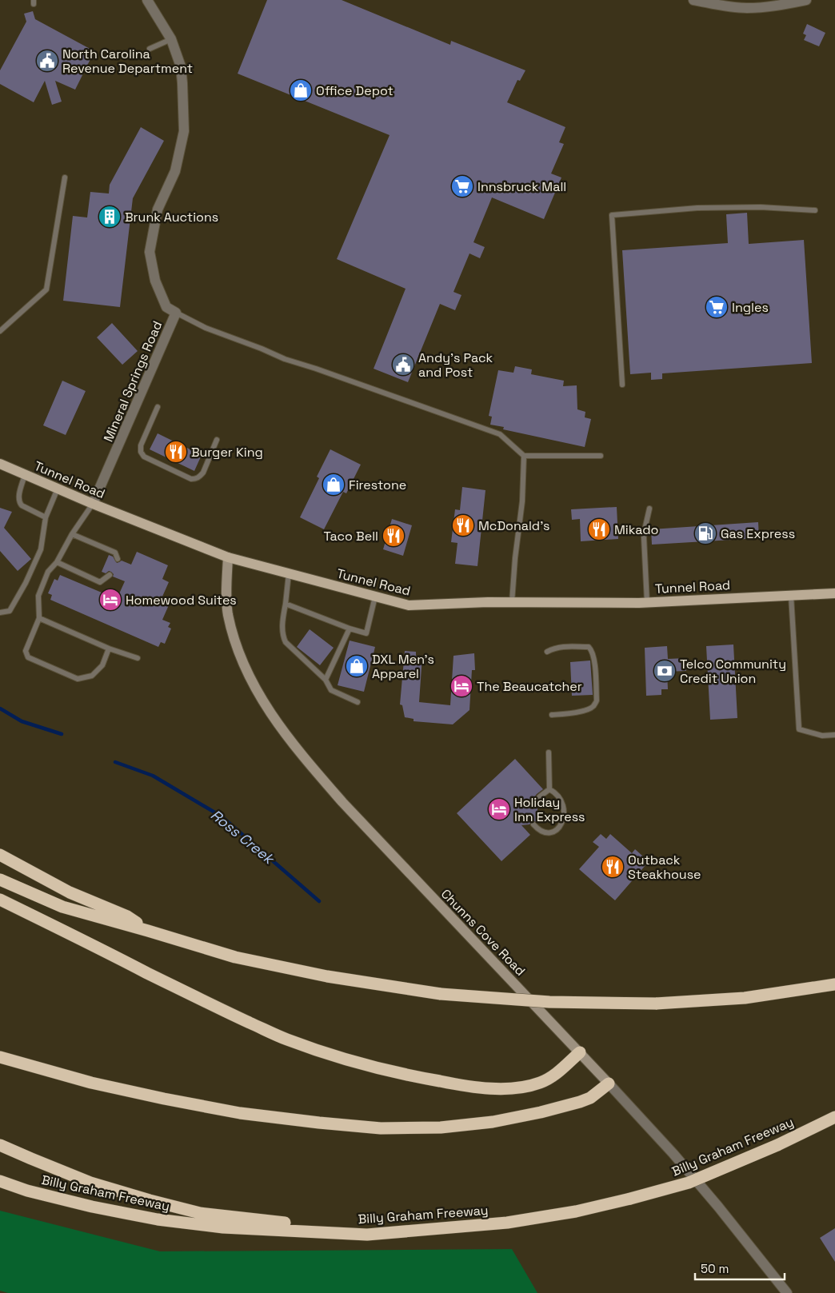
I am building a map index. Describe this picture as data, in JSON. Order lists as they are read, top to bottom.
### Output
{
  "streets": {
    "highway": ["Billy Graham Freeway"],
    "main road": ["Tunnel Road", "Chunns Cove Road"],
    "street": ["Mineral Springs Road"]
  },
  "crossings": [
    ["Mineral Springs Road", "Tunnel Road"],
    ["Tunnel Road", "Chunns Cove Road"]
  ],
  "water": ["Ross Creek"],
  "places": {
    "public building": ["North Carolina Revenue Department", "Andy's Pack and Post"],
    "shop": ["Office Depot", "Firestone", "DXL Men's Apparel"],
    "supermarket": ["Innsbruck Mall", "Ingles"],
    "building": ["Brunk Auctions"],
    "restaurant": [
      "Burger King",
      "McDonald's",
      "Mikado",
      "Taco Bell",
      "Outback Steakhouse"
    ],
    "fuel station": ["Gas Express"],
    "hotel": ["Homewood Suites", "The Beaucatcher", "Holiday Inn Express"],
    "bank": ["Telco Community Credit Union"]
  },
  "scale_bar": "50 m"
}
